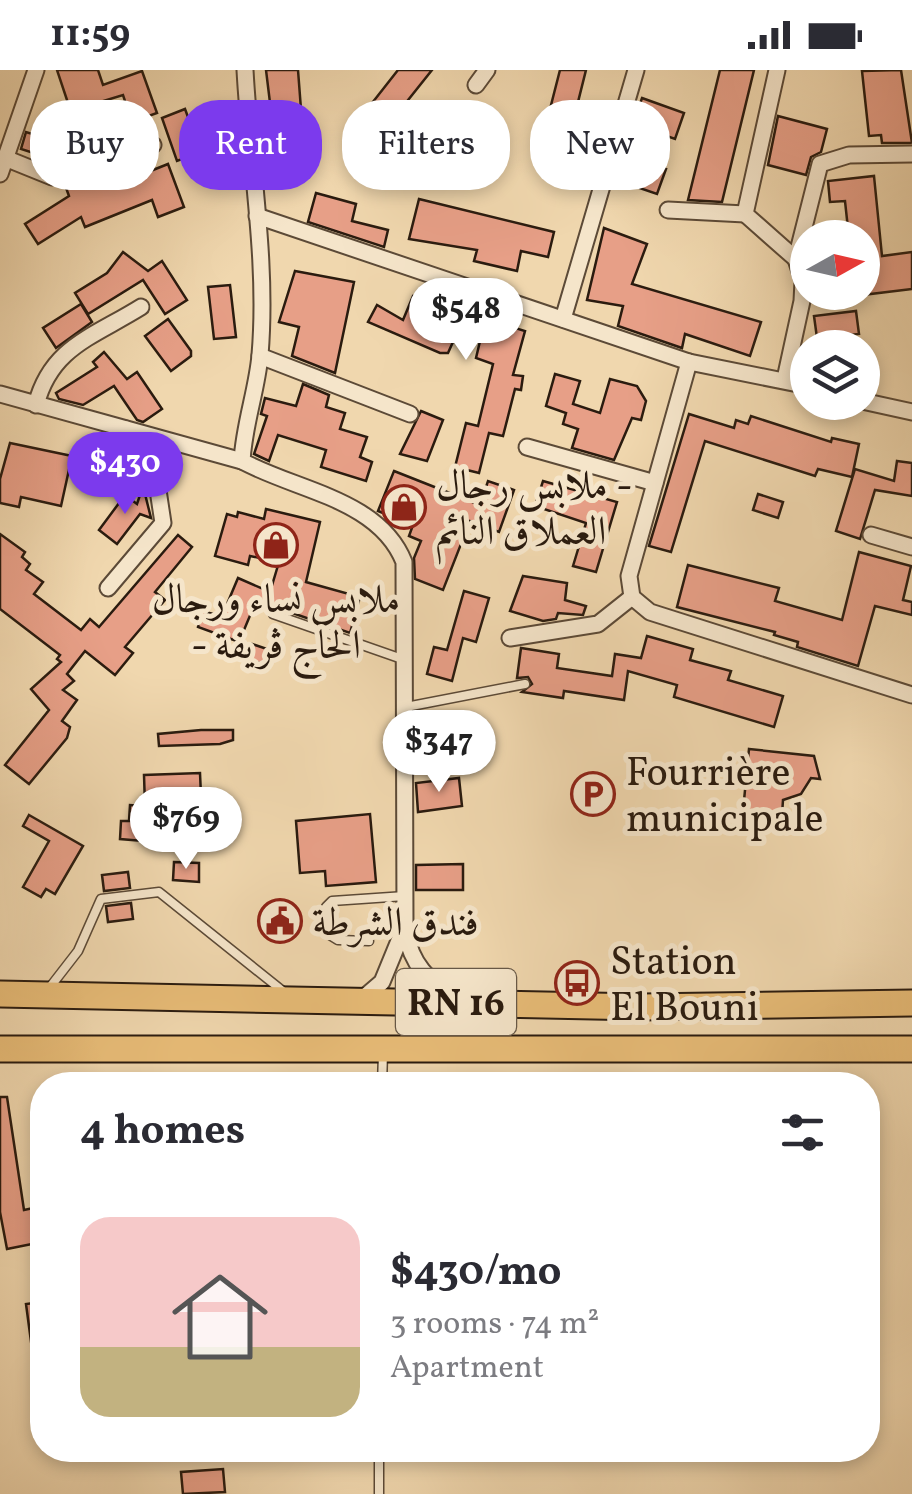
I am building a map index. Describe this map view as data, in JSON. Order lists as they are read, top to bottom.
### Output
{
  "streets": {
    "highway": ["RN 16"]
  },
  "places": {
    "shop": ["ملابس رجال - العملاق النائم", "ملابس نساء ورجال - الحاج ڨريفة"],
    "parking": ["Fourrière municipale"],
    "public building": ["فندق الشرطة"],
    "bus stop": ["Station El Bouni"]
  },
  "north": "right",
  "page": {
    "status": "11:59",
    "chip": [
      "Buy",
      "Rent",
      "Filters",
      "New"
    ],
    "price": [
      "$548",
      "$430",
      "$347",
      "$769"
    ],
    "heading": "4 homes",
    "list": [
      {
        "name": "$430/mo",
        "note": "3 rooms · 74 m² · Apartment"
      }
    ]
  }
}
